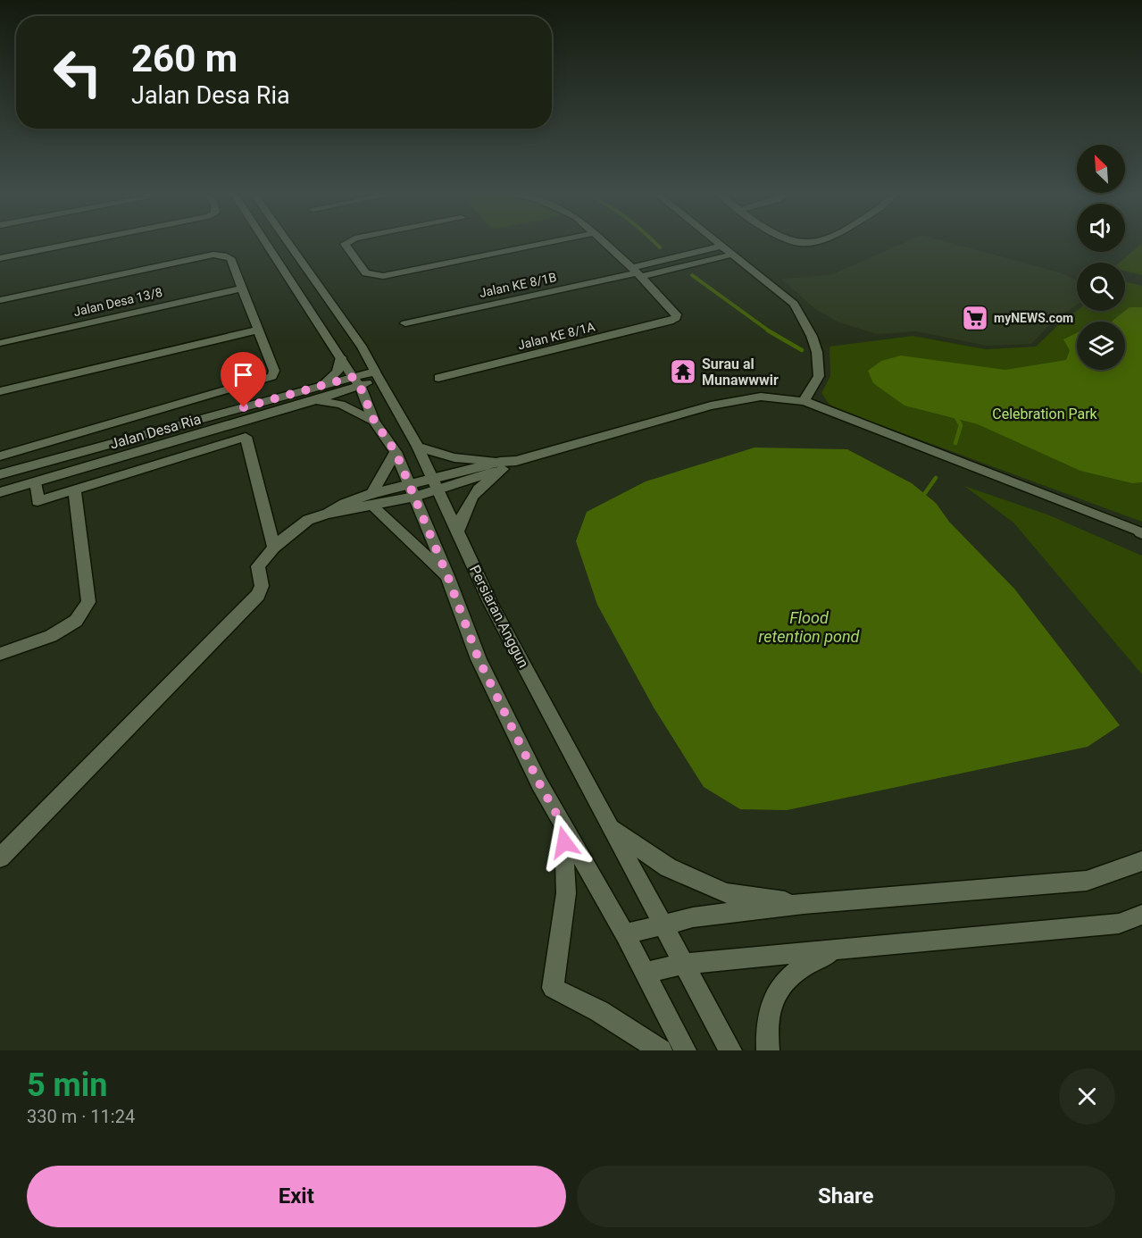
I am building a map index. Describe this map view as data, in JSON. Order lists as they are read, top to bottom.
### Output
{
  "streets": {
    "street": [
      "Jalan KE 8/1B",
      "Jalan Desa 13/8",
      "Jalan KE 8/1A",
      "Jalan Desa Ria",
      "Persiaran Anggun"
    ]
  },
  "crossings": [
    ["Jalan KE 8/1B", "Jalan KE 8/1A"],
    ["Jalan Desa Ria", "Persiaran Anggun"]
  ],
  "water": ["Flood retention pond"],
  "parks": ["Celebration Park"],
  "places": {
    "supermarket": ["myNEWS.com"],
    "temple": ["Surau al Munawwwir"]
  },
  "north": "top left",
  "page": {
    "turn": ["260 m", "Jalan Desa Ria"],
    "heading": ["5 min", "330 m · 11:24"],
    "buttons": ["Exit", "Share"]
  }
}
